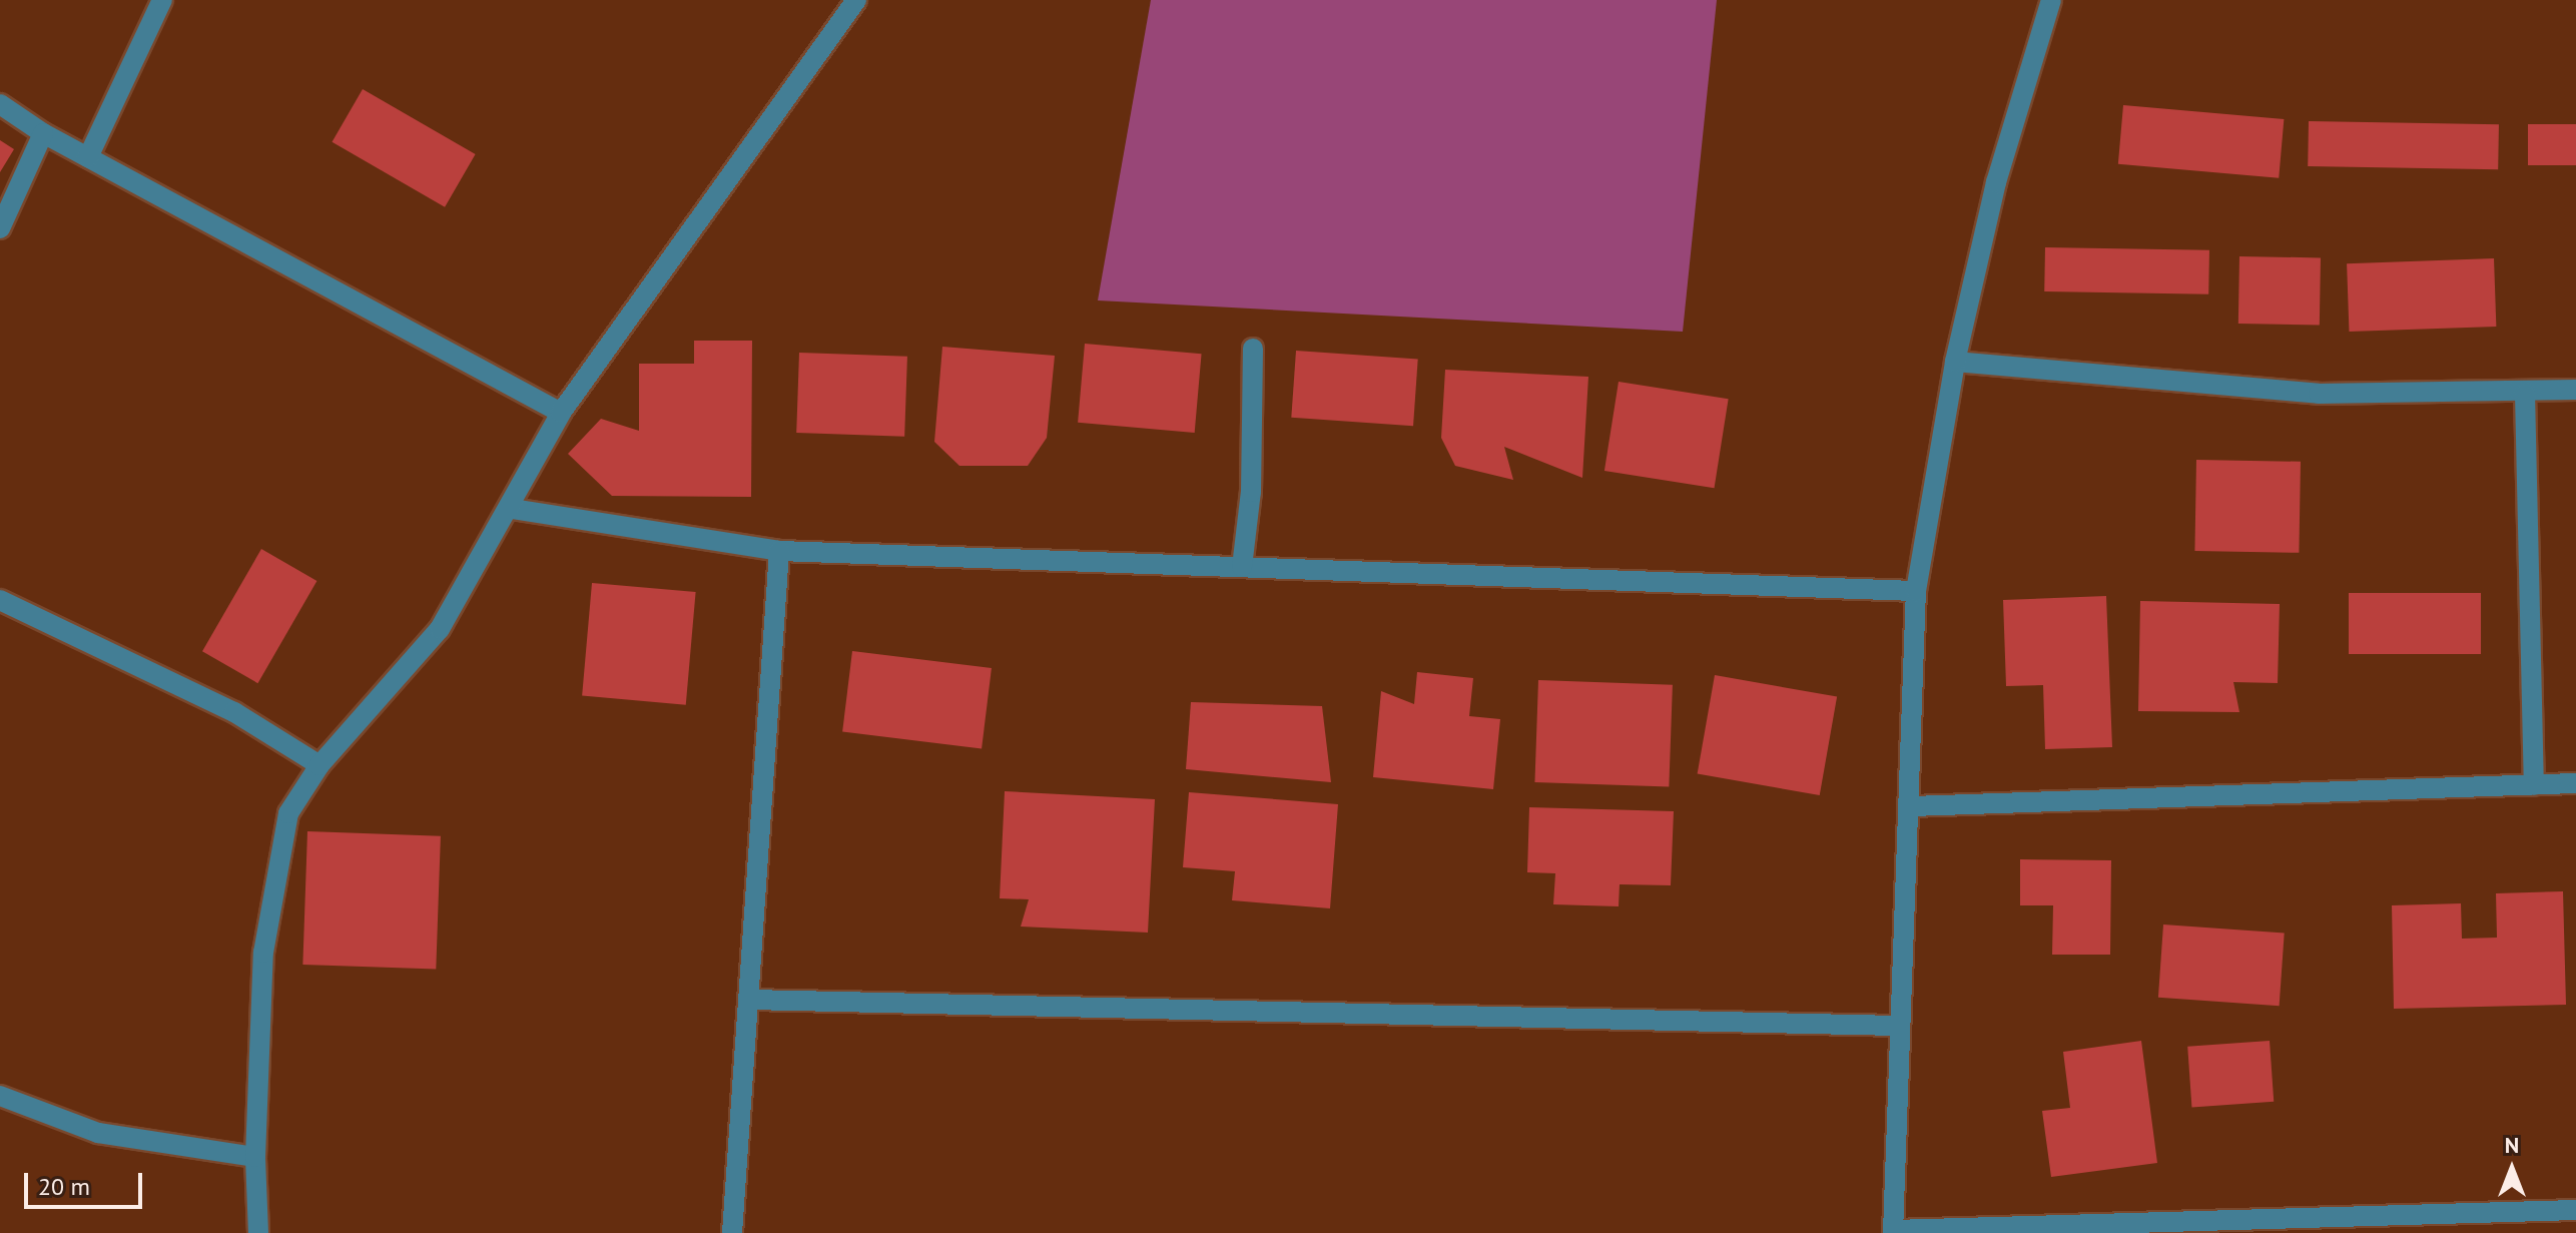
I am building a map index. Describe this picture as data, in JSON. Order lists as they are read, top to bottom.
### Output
{
  "scale_bar": "20 m",
  "north": "top"
}
